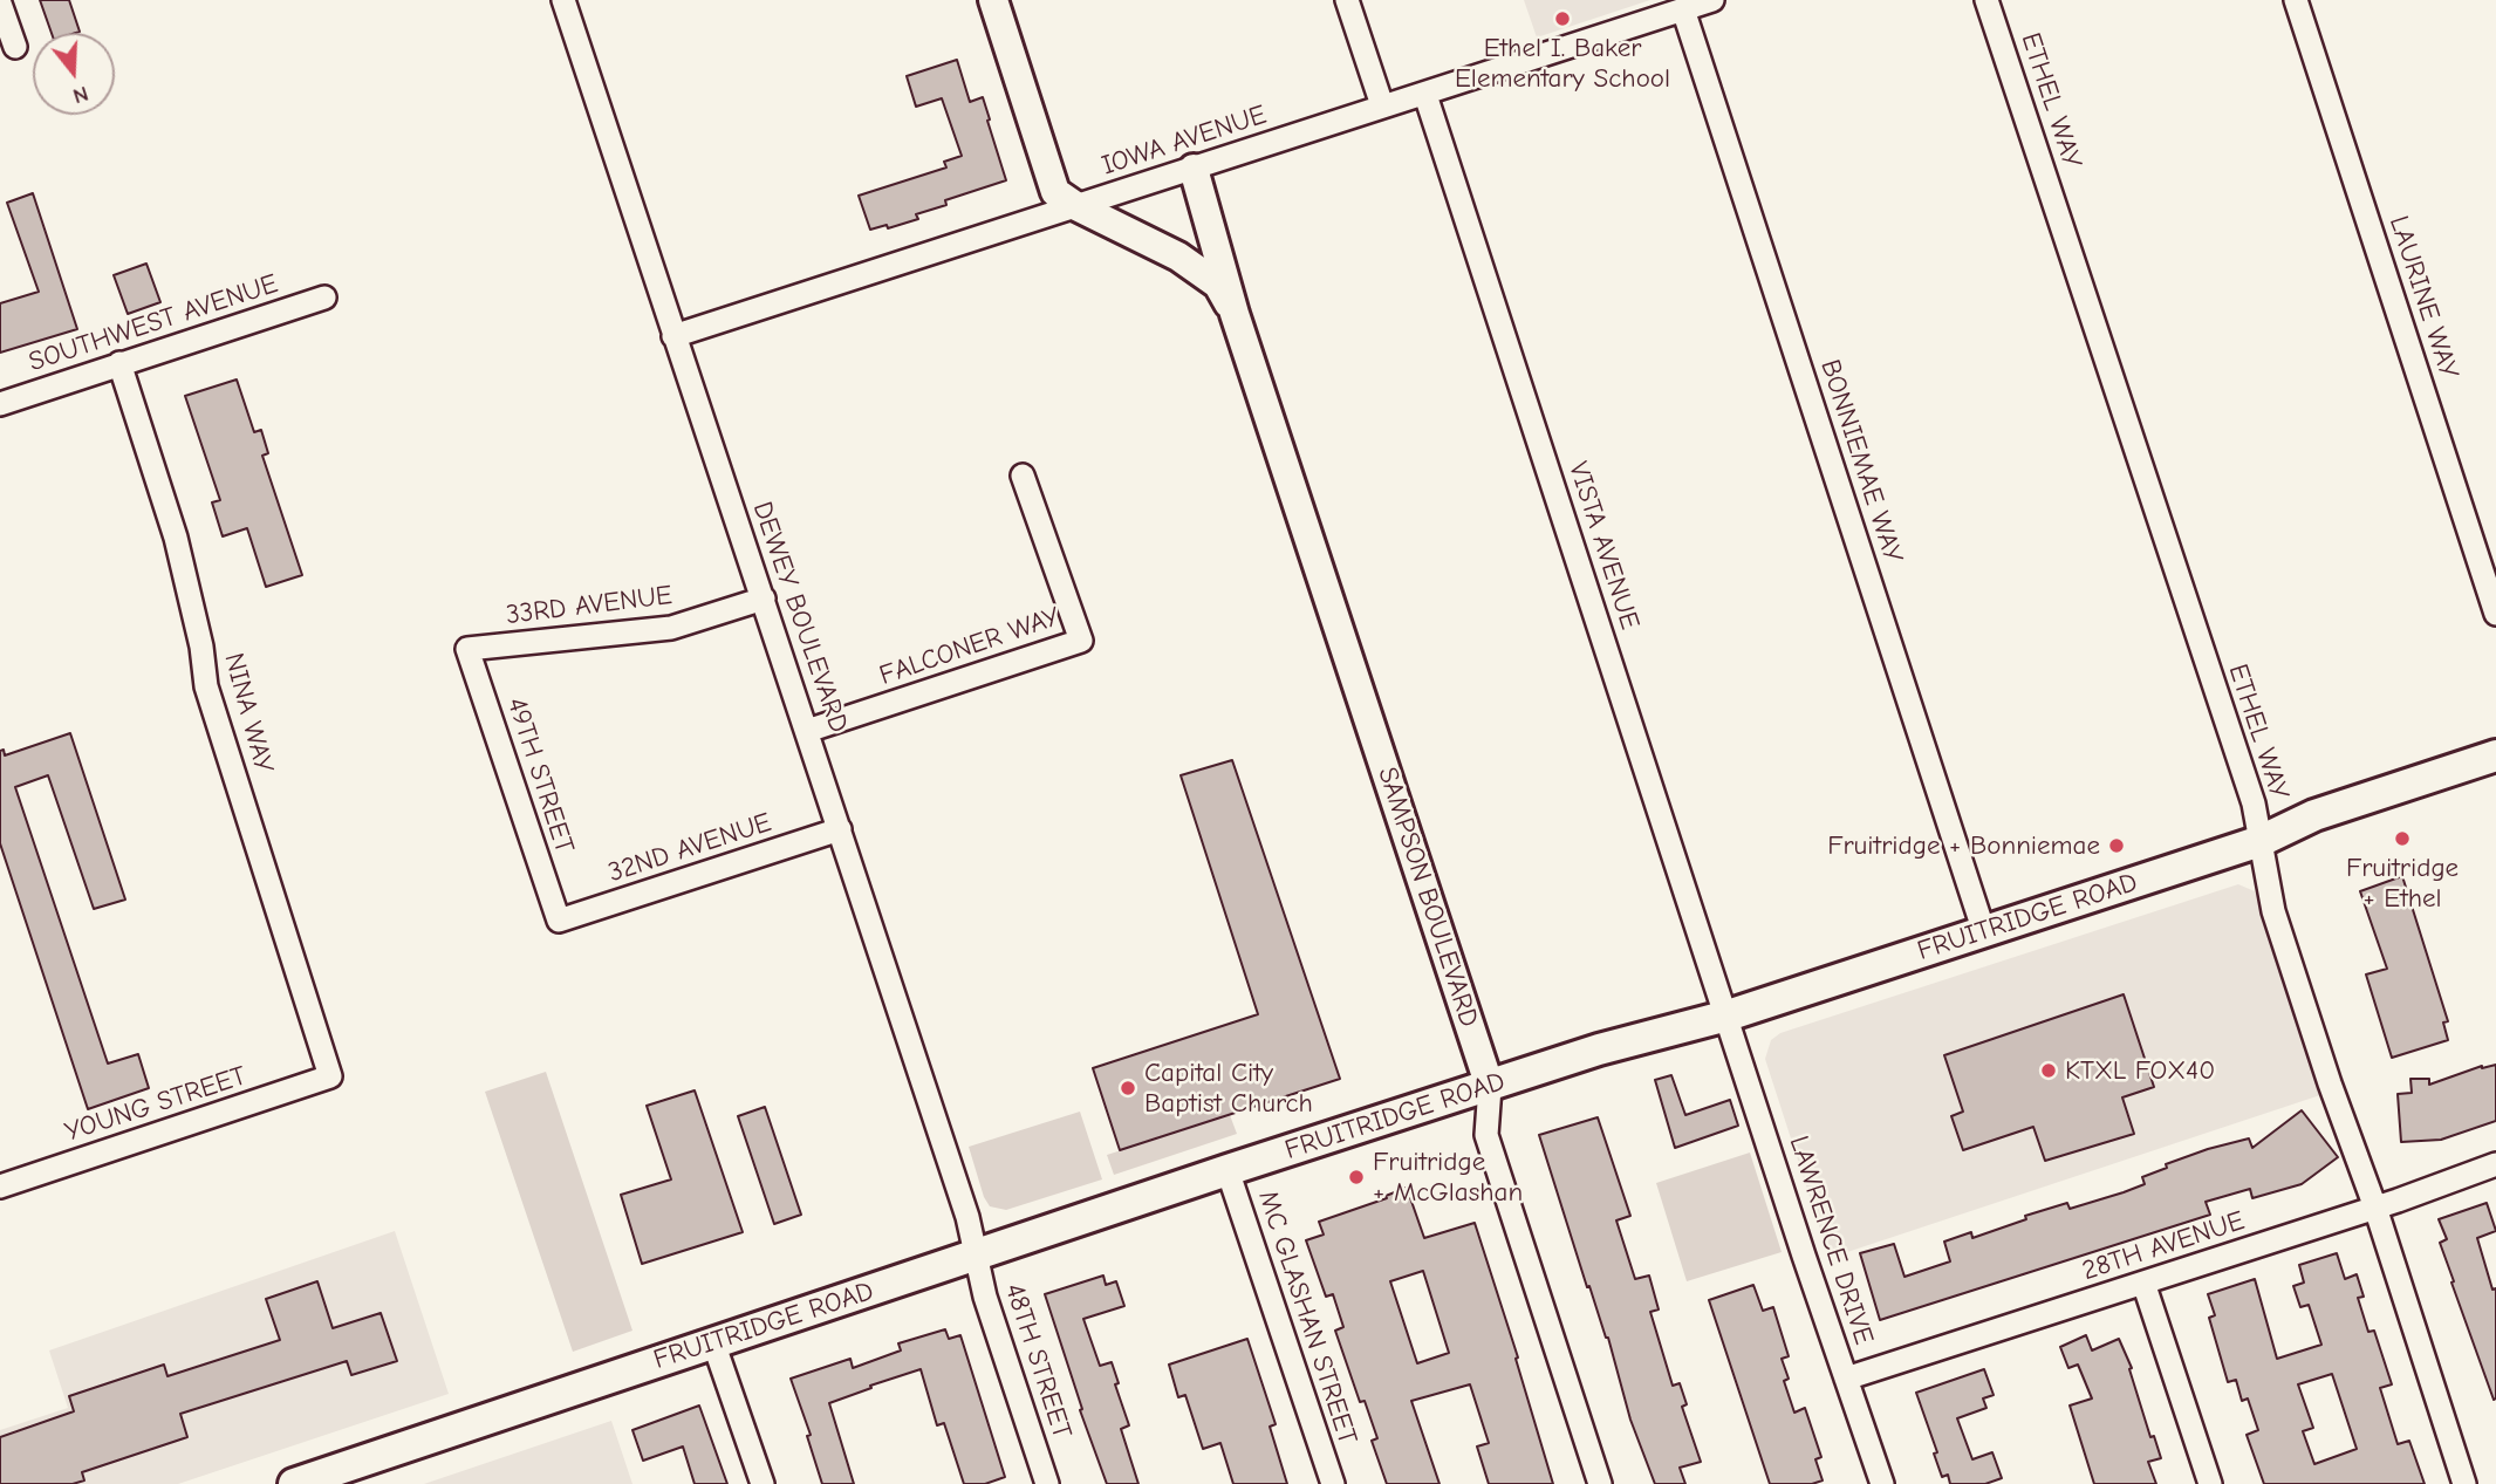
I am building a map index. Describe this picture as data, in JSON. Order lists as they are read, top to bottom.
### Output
{
  "streets": {
    "main road": ["FRUITRIDGE ROAD"],
    "street": [
      "ETHEL WAY",
      "IOWA AVENUE",
      "LAURINE WAY",
      "SOUTHWEST AVENUE",
      "BONNIEMAE WAY",
      "VISTA AVENUE",
      "33RD AVENUE",
      "DEWEY BOULEVARD",
      "FALCONER WAY",
      "NINA WAY",
      "49TH STREET",
      "32ND AVENUE",
      "SAMPSON BOULEVARD",
      "YOUNG STREET",
      "LAWRENCE DRIVE",
      "28TH AVENUE",
      "MC GLASHAN STREET",
      "48TH STREET"
    ]
  },
  "crossings": [
    ["ETHEL WAY", "FRUITRIDGE ROAD"],
    ["ETHEL WAY", "28TH AVENUE"],
    ["IOWA AVENUE", "BONNIEMAE WAY"],
    ["IOWA AVENUE", "VISTA AVENUE"],
    ["IOWA AVENUE", "DEWEY BOULEVARD"],
    ["IOWA AVENUE", "SAMPSON BOULEVARD"],
    ["SOUTHWEST AVENUE", "NINA WAY"],
    ["BONNIEMAE WAY", "FRUITRIDGE ROAD"],
    ["VISTA AVENUE", "FRUITRIDGE ROAD"],
    ["VISTA AVENUE", "LAWRENCE DRIVE"],
    ["33RD AVENUE", "DEWEY BOULEVARD"],
    ["33RD AVENUE", "49TH STREET"],
    ["DEWEY BOULEVARD", "FALCONER WAY"],
    ["DEWEY BOULEVARD", "32ND AVENUE"],
    ["DEWEY BOULEVARD", "FRUITRIDGE ROAD"],
    ["DEWEY BOULEVARD", "48TH STREET"],
    ["NINA WAY", "YOUNG STREET"],
    ["49TH STREET", "32ND AVENUE"],
    ["SAMPSON BOULEVARD", "FRUITRIDGE ROAD"],
    ["FRUITRIDGE ROAD", "LAWRENCE DRIVE"],
    ["FRUITRIDGE ROAD", "MC GLASHAN STREET"],
    ["FRUITRIDGE ROAD", "48TH STREET"],
    ["LAWRENCE DRIVE", "28TH AVENUE"]
  ],
  "places": [
    "Ethel I. Baker Elementary School",
    "Fruitridge + Ethel",
    "Fruitridge + Bonniemae",
    "KTXL FOX40",
    "Capital City Baptist Church",
    "Fruitridge + McGlashan"
  ],
  "north": "bottom"
}
